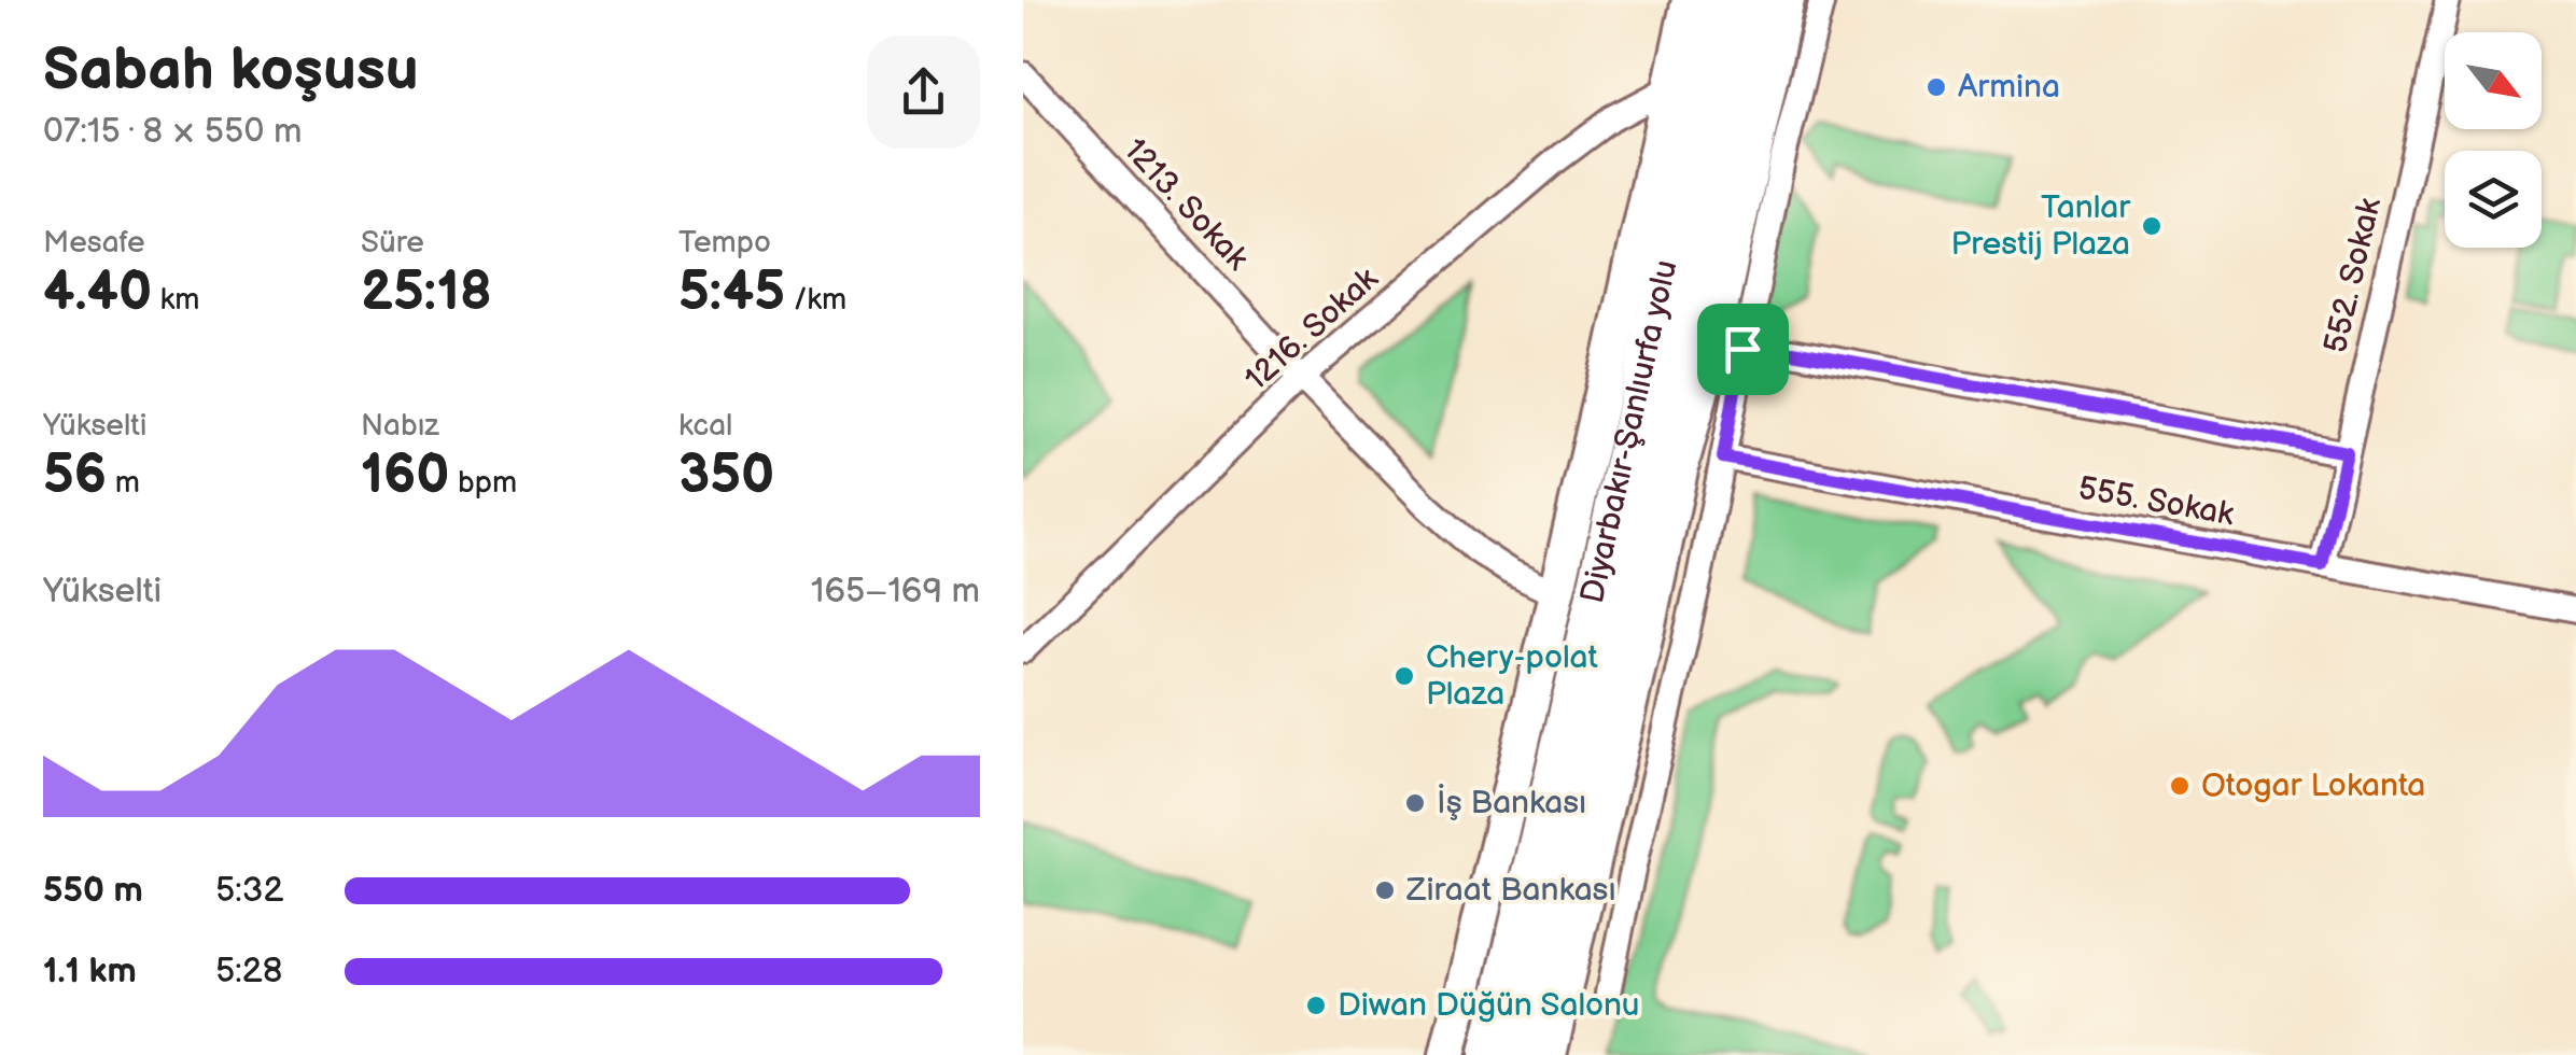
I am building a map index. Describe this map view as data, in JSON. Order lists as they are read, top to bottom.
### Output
{
  "streets": {
    "highway": ["Diyarbakır-Şanlıurfa yolu"],
    "street": [
      "1213. Sokak",
      "552. Sokak",
      "1216. Sokak",
      "555. Sokak"
    ]
  },
  "crossings": [
    ["1213. Sokak", "1216. Sokak"],
    ["552. Sokak", "555. Sokak"]
  ],
  "places": [
    "Armina",
    "Tanlar Prestij Plaza",
    "Chery-polat Plaza",
    "Otogar Lokanta",
    "İş Bankası",
    "Ziraat Bankası",
    "Diwan Düğün Salonu"
  ],
  "north": "bottom right",
  "page": {
    "heading": ["Sabah koşusu", "07:15 · 8 × 550 m"],
    "stats": [
      ["Mesafe", "4.40 km"],
      ["Süre", "25:18"],
      ["Tempo", "5:45 /km"],
      ["Yükselti", "56 m"],
      ["Nabız", "160 bpm"],
      ["kcal", "350"]
    ],
    "chart": ["Yükselti", "165–169 m"],
    "list": [
      {
        "name": "550 m",
        "note": "5:32"
      },
      {
        "name": "1.1 km",
        "note": "5:28"
      }
    ]
  }
}
